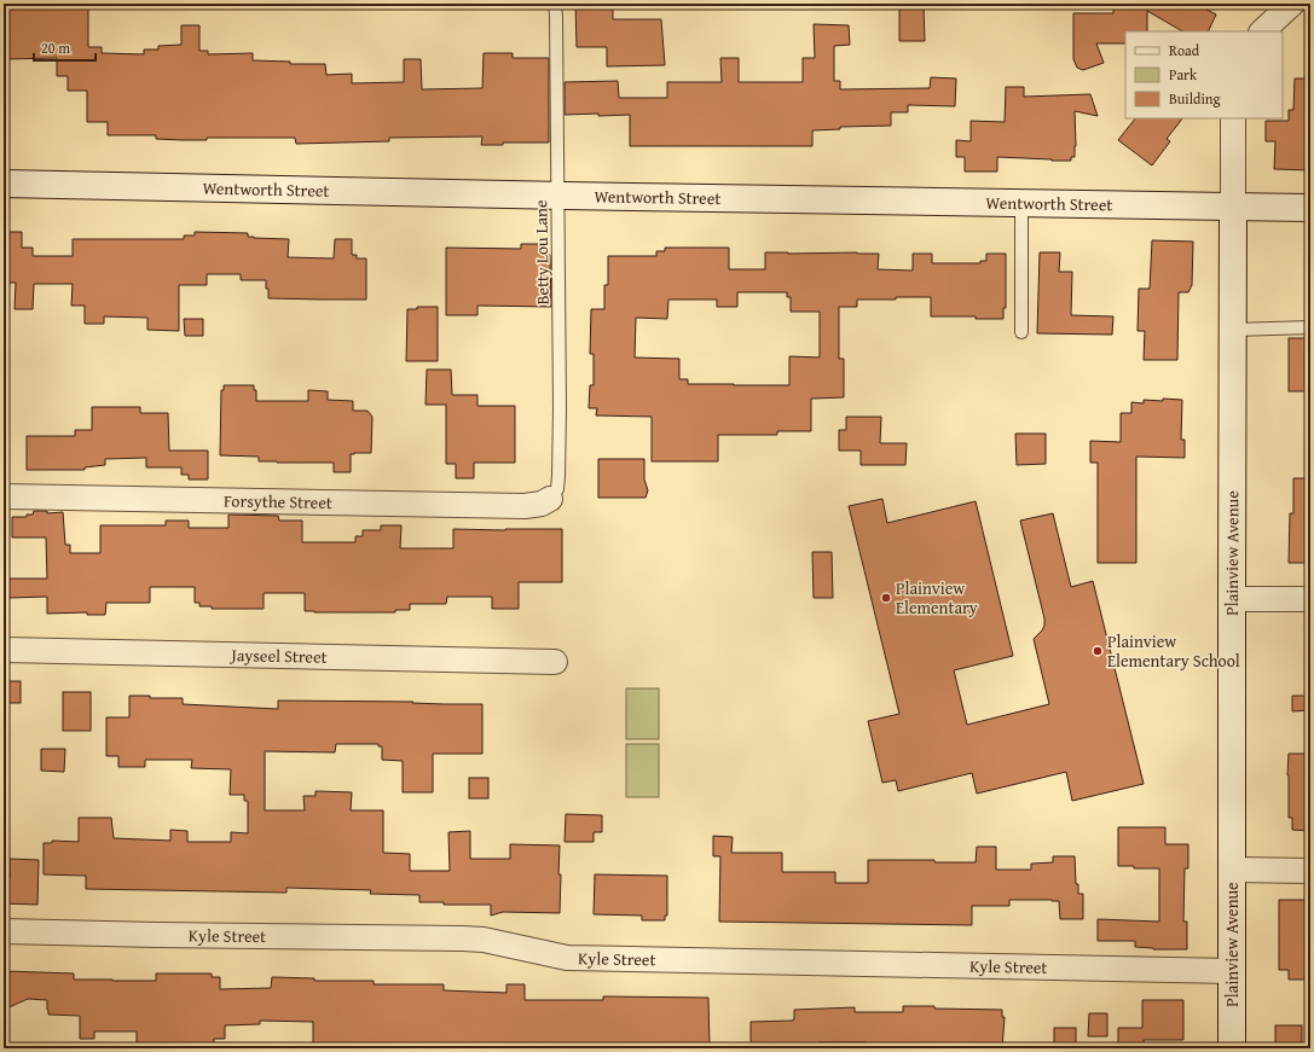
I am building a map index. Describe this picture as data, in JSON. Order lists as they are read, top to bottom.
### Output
{
  "streets": {
    "street": [
      "Wentworth Street",
      "Forsythe Street",
      "Plainview Avenue",
      "Jayseel Street",
      "Kyle Street"
    ],
    "lane": ["Betty Lou Lane"]
  },
  "crossings": [
    ["Wentworth Street", "Betty Lou Lane"],
    ["Wentworth Street", "Plainview Avenue"],
    ["Betty Lou Lane", "Forsythe Street"],
    ["Plainview Avenue", "Kyle Street"]
  ],
  "places": ["Plainview Elementary", "Plainview Elementary School"],
  "legend": ["Road", "Park", "Building"],
  "scale_bar": "20 m"
}
